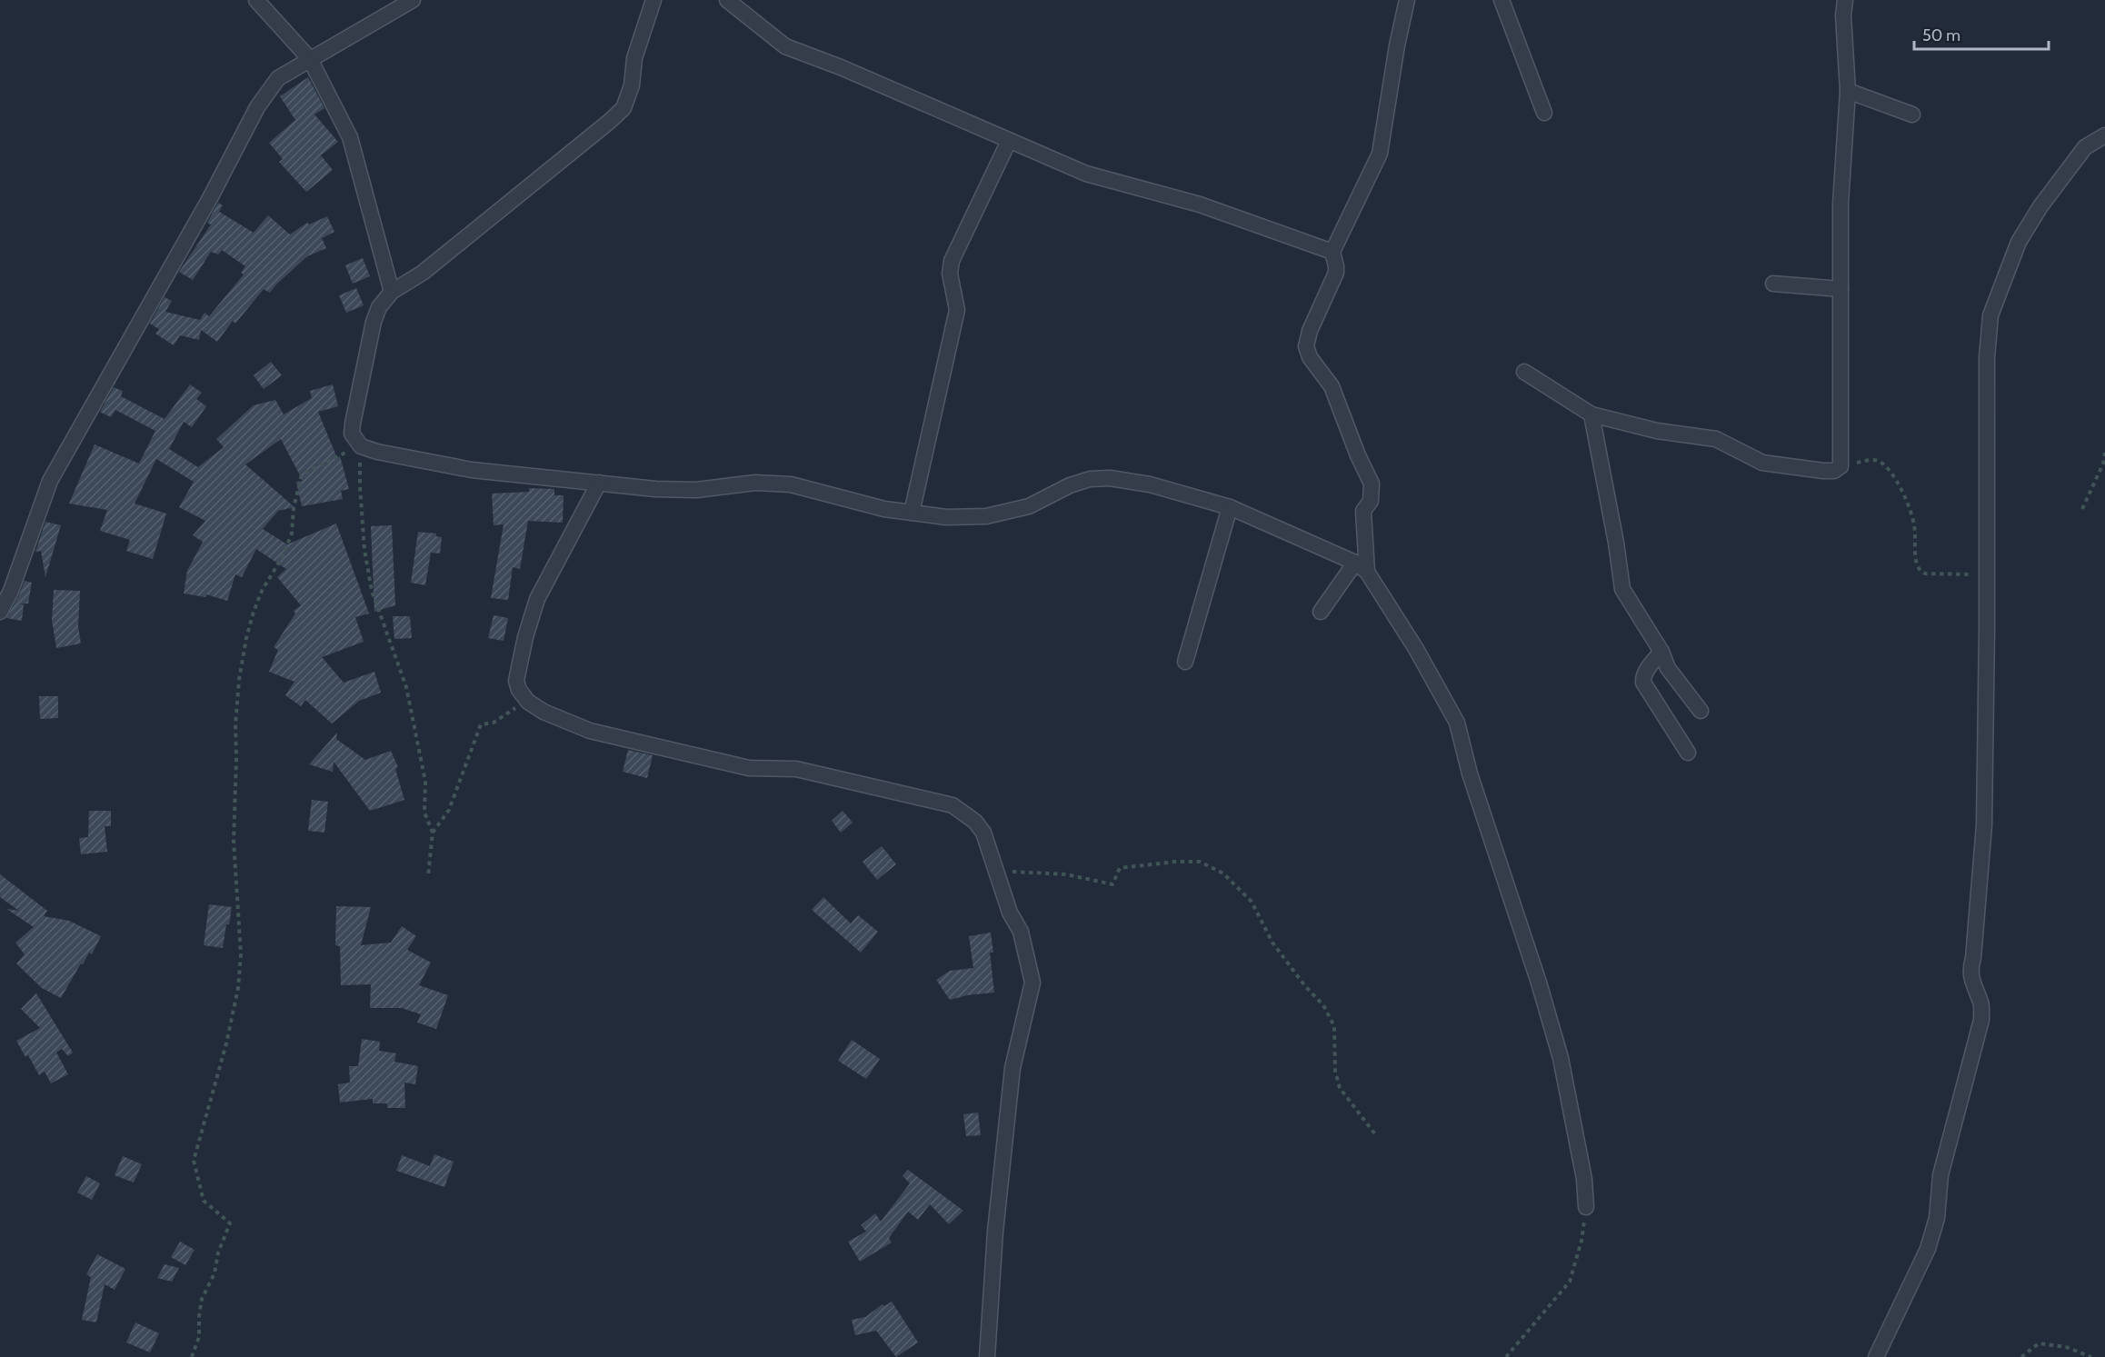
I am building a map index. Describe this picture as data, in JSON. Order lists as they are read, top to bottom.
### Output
{
  "scale_bar": "50 m"
}
